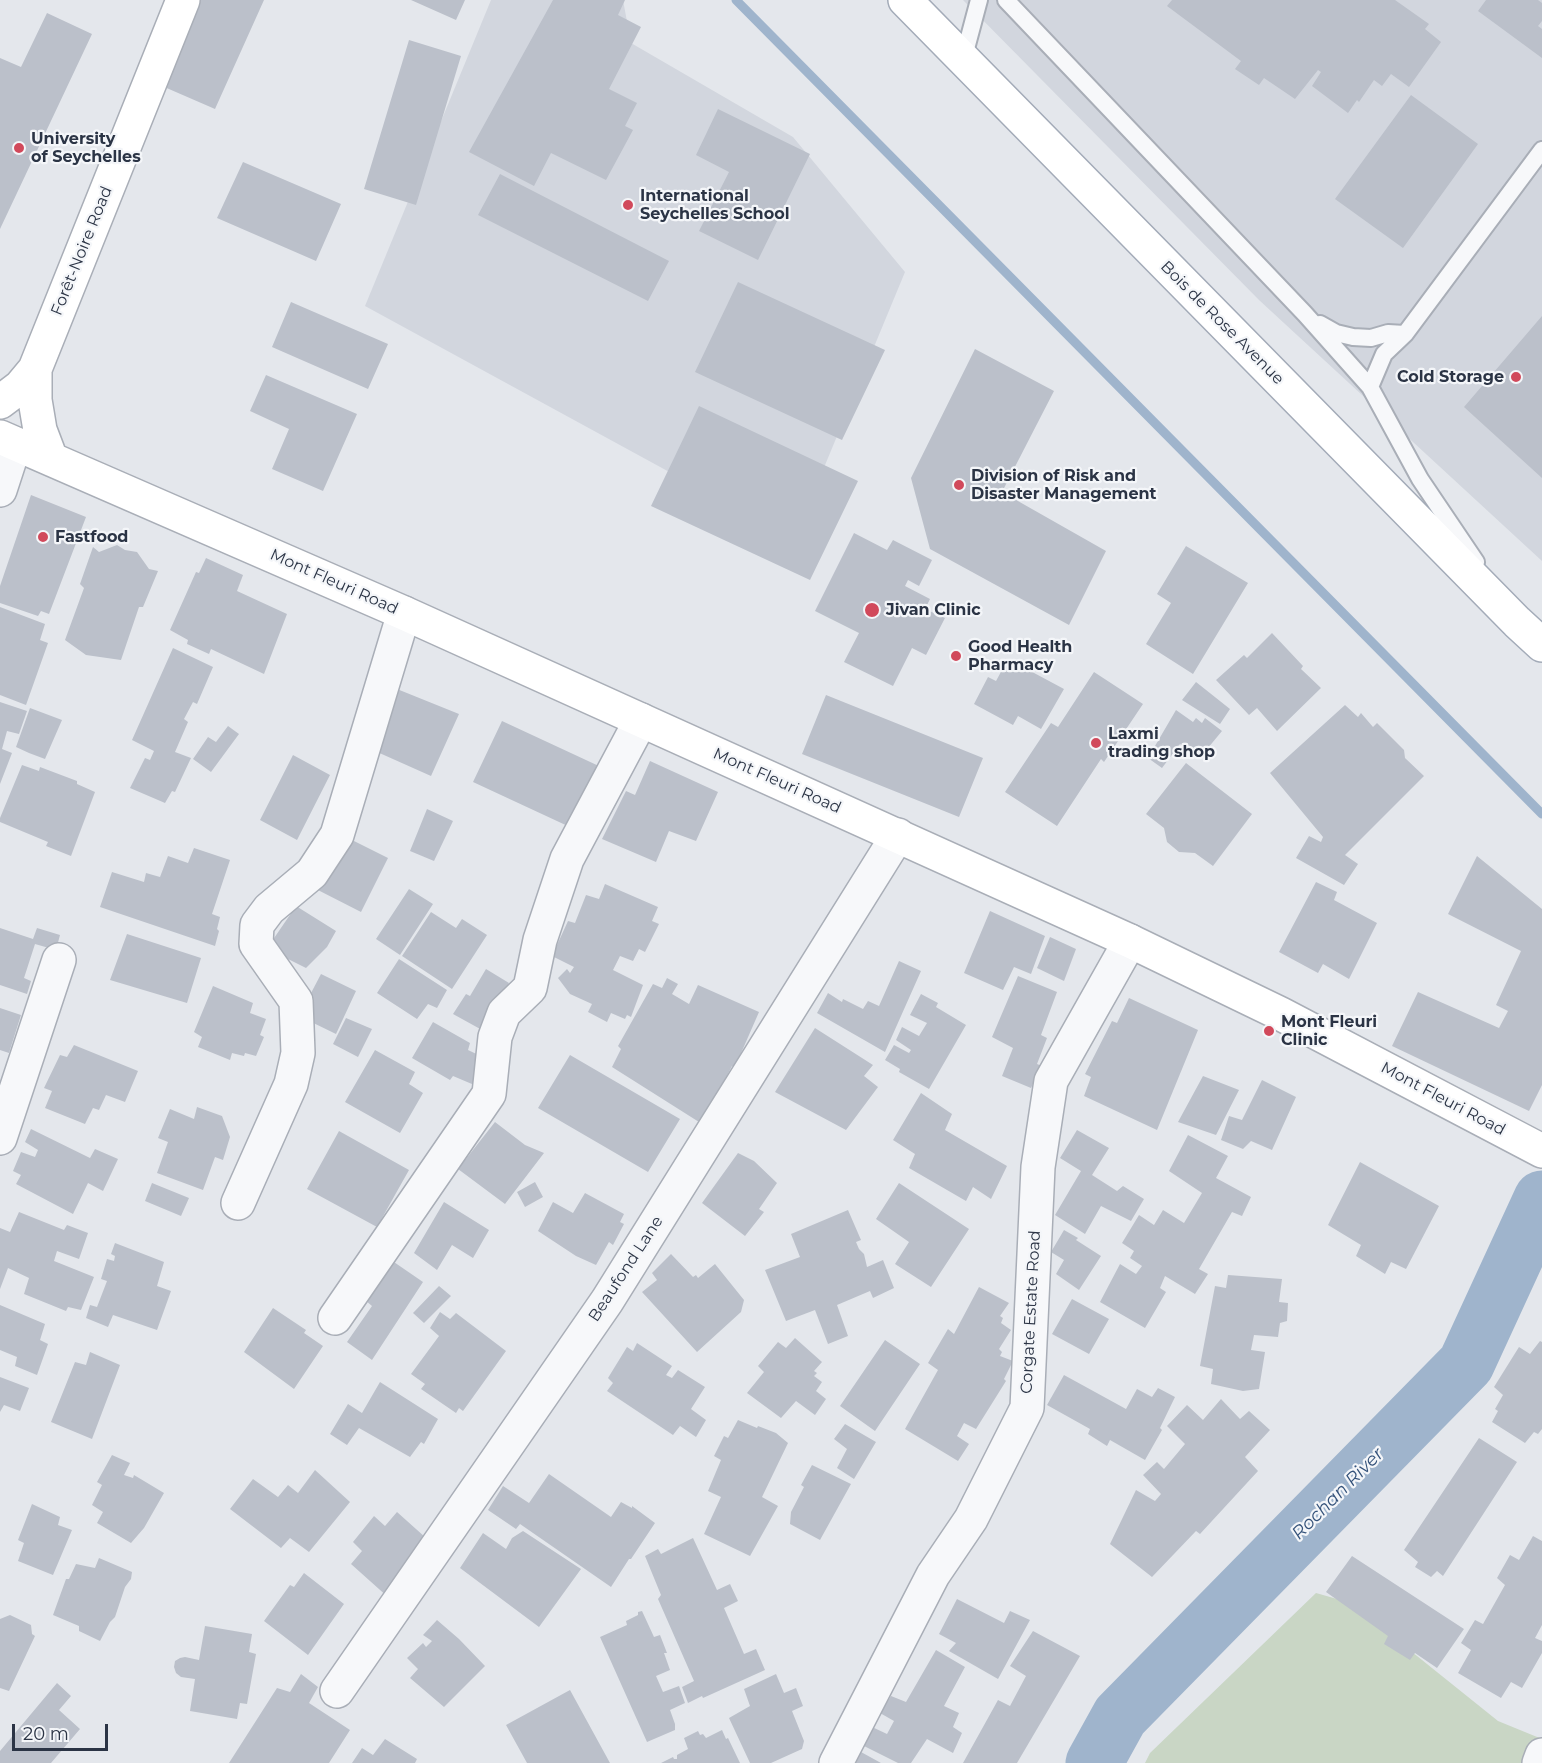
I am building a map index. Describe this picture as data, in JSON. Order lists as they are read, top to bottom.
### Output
{
  "streets": {
    "main road": ["Forêt-Noire Road", "Bois de Rose Avenue", "Mont Fleuri Road"],
    "street": ["Beaufond Lane", "Corgate Estate Road"]
  },
  "crossings": [
    ["Forêt-Noire Road", "Mont Fleuri Road"],
    ["Mont Fleuri Road", "Beaufond Lane"],
    ["Mont Fleuri Road", "Corgate Estate Road"]
  ],
  "water": ["Rochan River"],
  "places": [
    "University of Seychelles",
    "International Seychelles School",
    "Cold Storage",
    "Division of Risk and Disaster Management",
    "Fastfood",
    "Jivan Clinic",
    "Good Health Pharmacy",
    "Laxmi trading shop",
    "Mont Fleuri Clinic"
  ],
  "scale_bar": "20 m"
}
